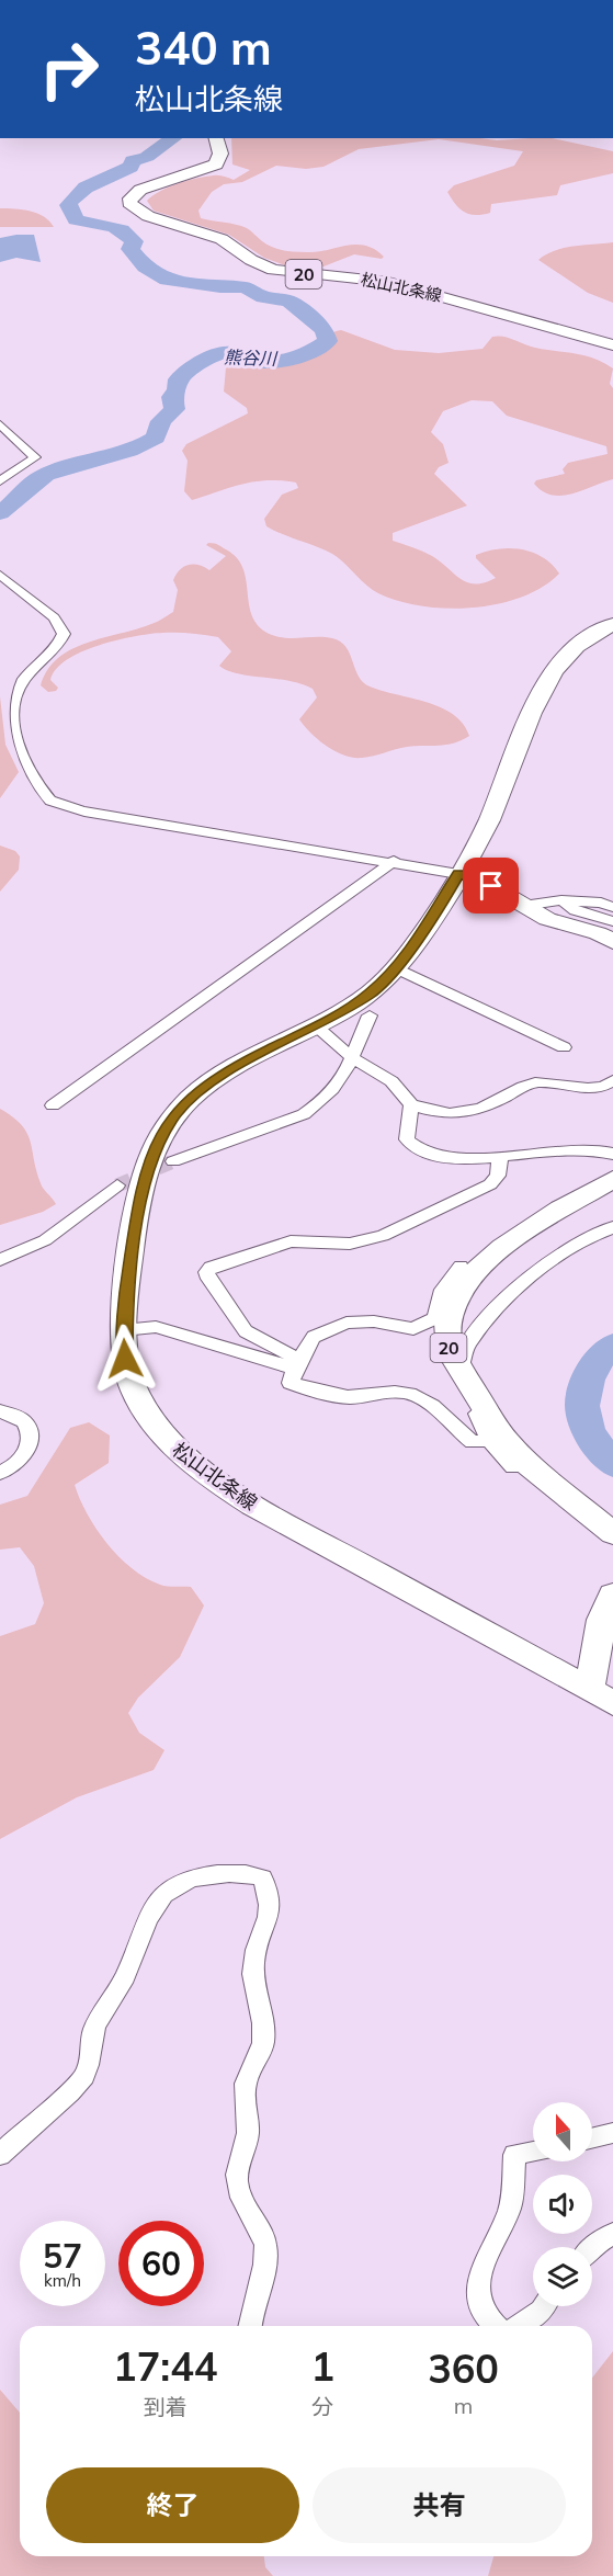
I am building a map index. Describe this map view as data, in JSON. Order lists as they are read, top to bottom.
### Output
{
  "streets": {
    "main road": ["20", "松山北条線"]
  },
  "water": ["熊谷川"],
  "north": "top",
  "page": {
    "turn": ["340 m", "松山北条線"],
    "speed": "57 km/h",
    "limit": "60",
    "eta": [
      "17:44",
      "到着",
      "1",
      "分",
      "360",
      "m"
    ],
    "buttons": ["終了", "共有"]
  }
}
